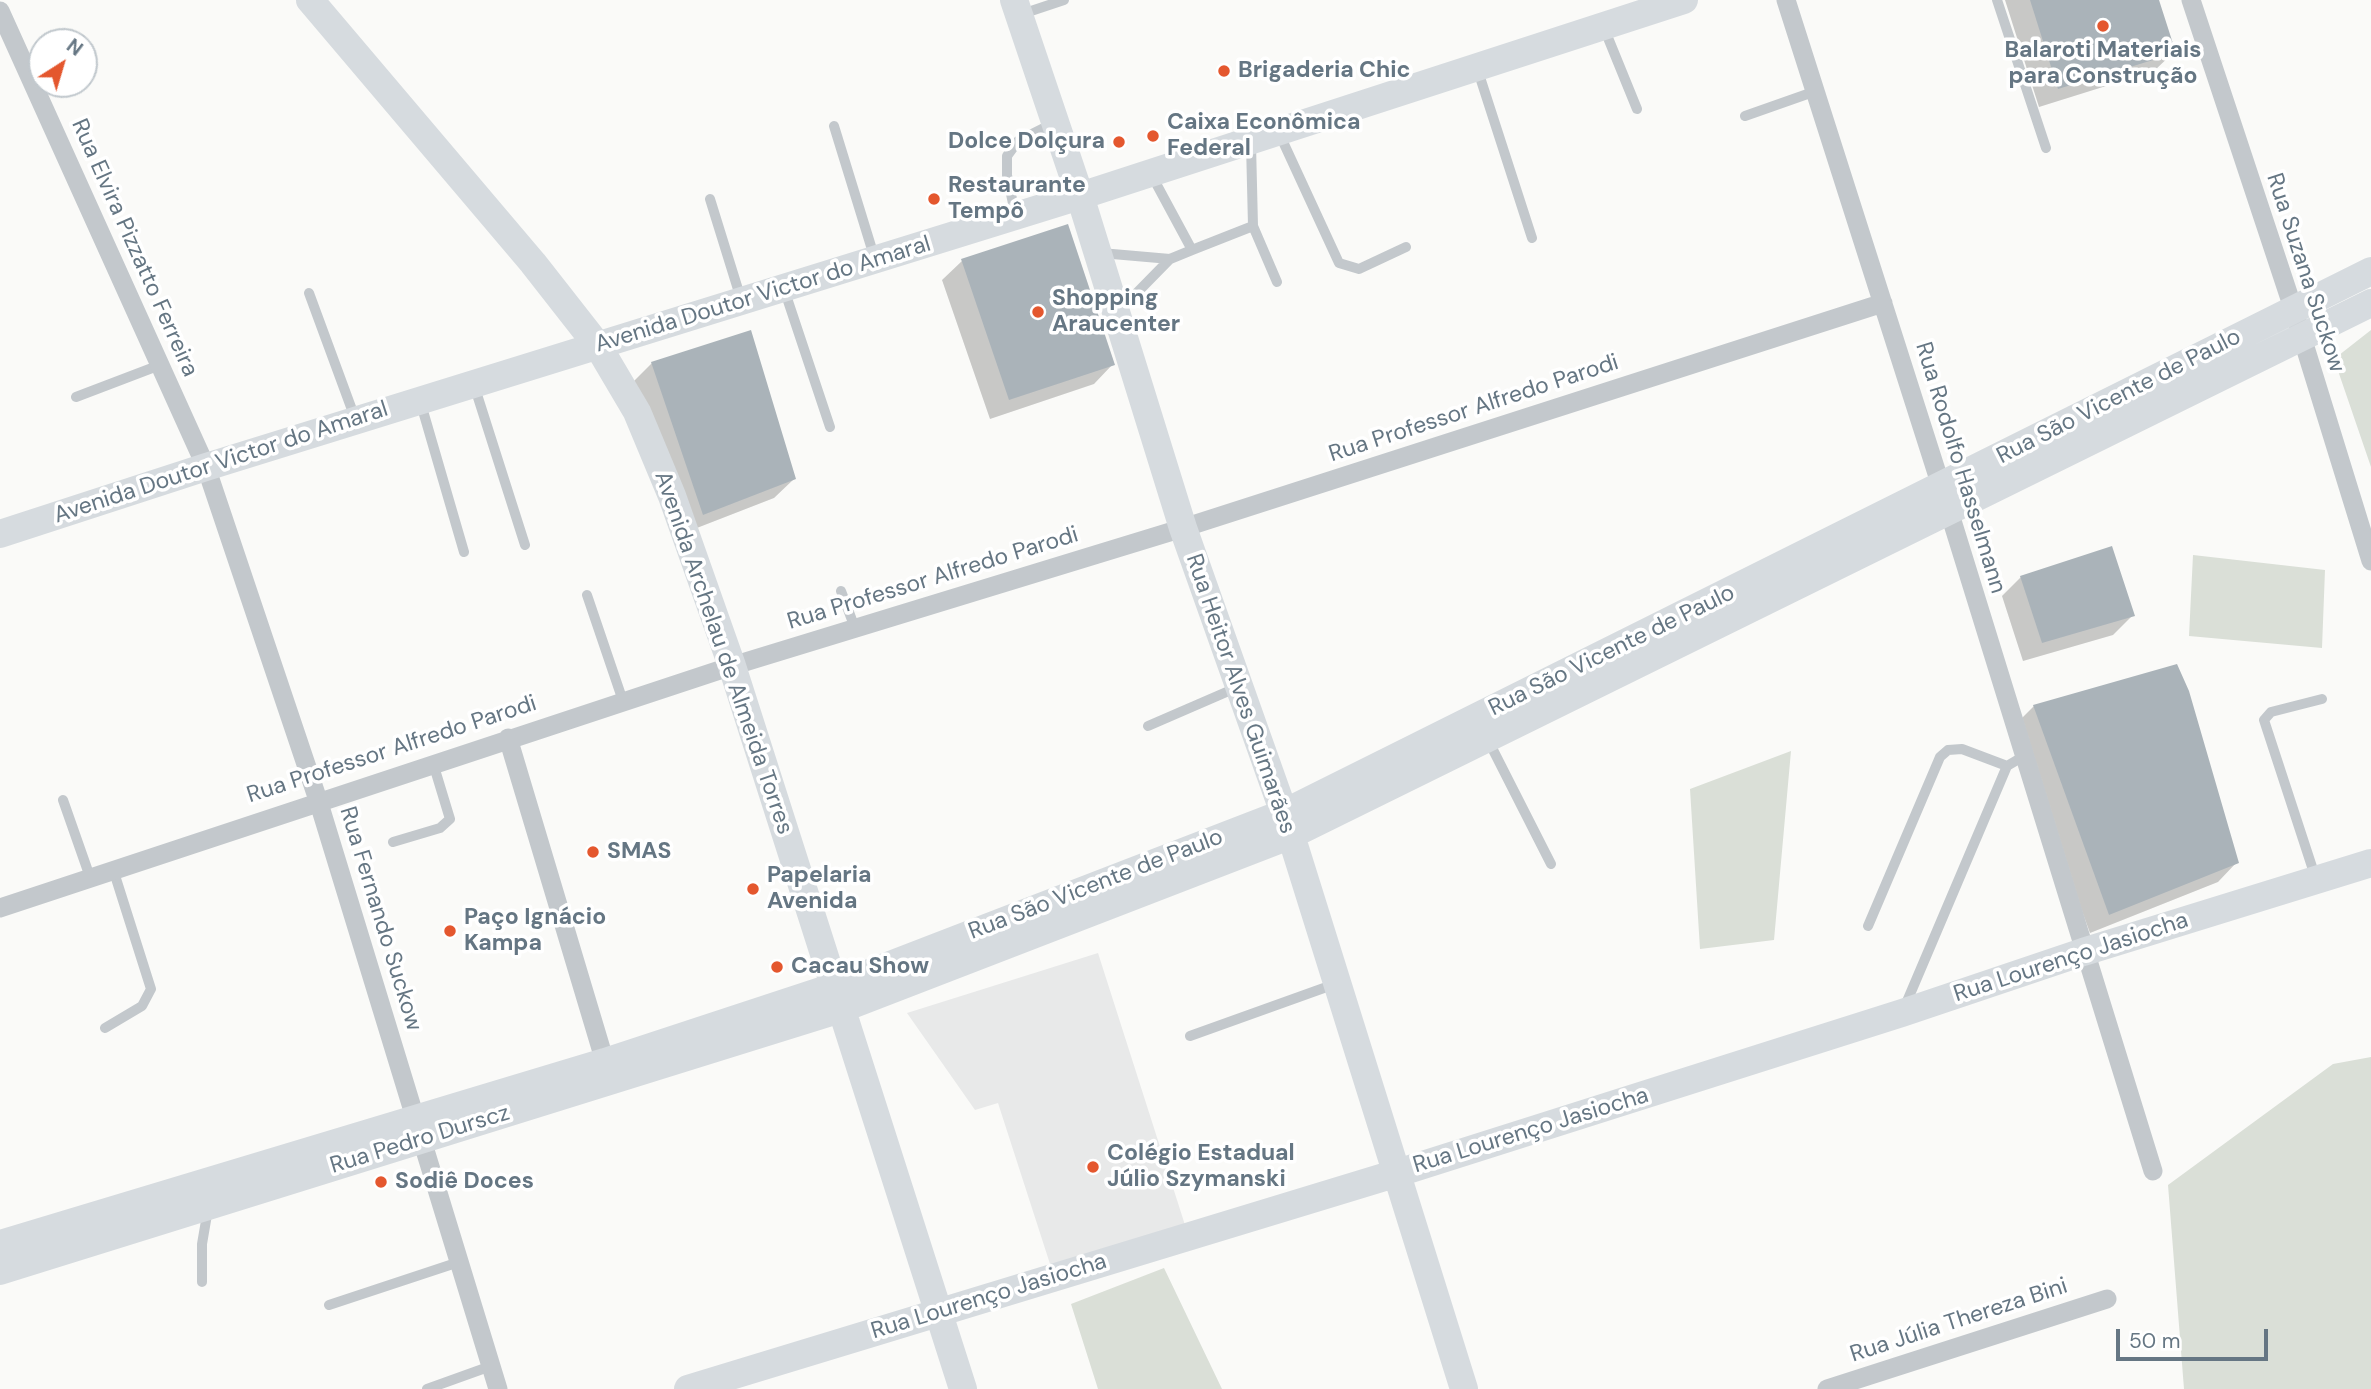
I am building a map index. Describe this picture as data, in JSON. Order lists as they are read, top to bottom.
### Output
{
  "streets": {
    "main road": [
      "Avenida Doutor Victor do Amaral",
      "Rua São Vicente de Paulo",
      "Avenida Archelau de Almeida Torres",
      "Rua Heitor Alves Guimarães",
      "Rua Lourenço Jasiocha",
      "Rua Pedro Durscz"
    ],
    "street": [
      "Rua Elvira Pizzatto Ferreira",
      "Rua Suzana Suckow",
      "Rua Professor Alfredo Parodi",
      "Rua Rodolfo Hasselmann",
      "Rua Fernando Suckow",
      "Rua Júlia Thereza Bini"
    ]
  },
  "crossings": [
    ["Rua Elvira Pizzatto Ferreira", "Avenida Doutor Victor do Amaral"],
    ["Rua Elvira Pizzatto Ferreira", "Rua Fernando Suckow"],
    ["Rua Suzana Suckow", "Rua São Vicente de Paulo"],
    ["Avenida Doutor Victor do Amaral", "Avenida Archelau de Almeida Torres"],
    ["Avenida Doutor Victor do Amaral", "Rua Heitor Alves Guimarães"],
    ["Avenida Doutor Victor do Amaral", "Rua Fernando Suckow"],
    ["Rua São Vicente de Paulo", "Rua Rodolfo Hasselmann"],
    ["Rua São Vicente de Paulo", "Avenida Archelau de Almeida Torres"],
    ["Rua São Vicente de Paulo", "Rua Heitor Alves Guimarães"],
    ["Rua São Vicente de Paulo", "Rua Pedro Durscz"],
    ["Rua Professor Alfredo Parodi", "Rua Rodolfo Hasselmann"],
    ["Rua Professor Alfredo Parodi", "Avenida Archelau de Almeida Torres"],
    ["Rua Professor Alfredo Parodi", "Rua Heitor Alves Guimarães"],
    ["Rua Professor Alfredo Parodi", "Rua Fernando Suckow"],
    ["Rua Rodolfo Hasselmann", "Rua Lourenço Jasiocha"],
    ["Avenida Archelau de Almeida Torres", "Rua Lourenço Jasiocha"],
    ["Avenida Archelau de Almeida Torres", "Rua Pedro Durscz"],
    ["Rua Heitor Alves Guimarães", "Rua Lourenço Jasiocha"],
    ["Rua Fernando Suckow", "Rua Pedro Durscz"]
  ],
  "places": [
    "Balaroti Materiais para Construção",
    "Brigaderia Chic",
    "Caixa Econômica Federal",
    "Dolce Dolçura",
    "Restaurante Tempô",
    "Shopping Araucenter",
    "SMAS",
    "Papelaria Avenida",
    "Paço Ignácio Kampa",
    "Cacau Show",
    "Colégio Estadual Júlio Szymanski",
    "Sodiê Doces"
  ],
  "scale_bar": "50 m",
  "north": "top right"
}
